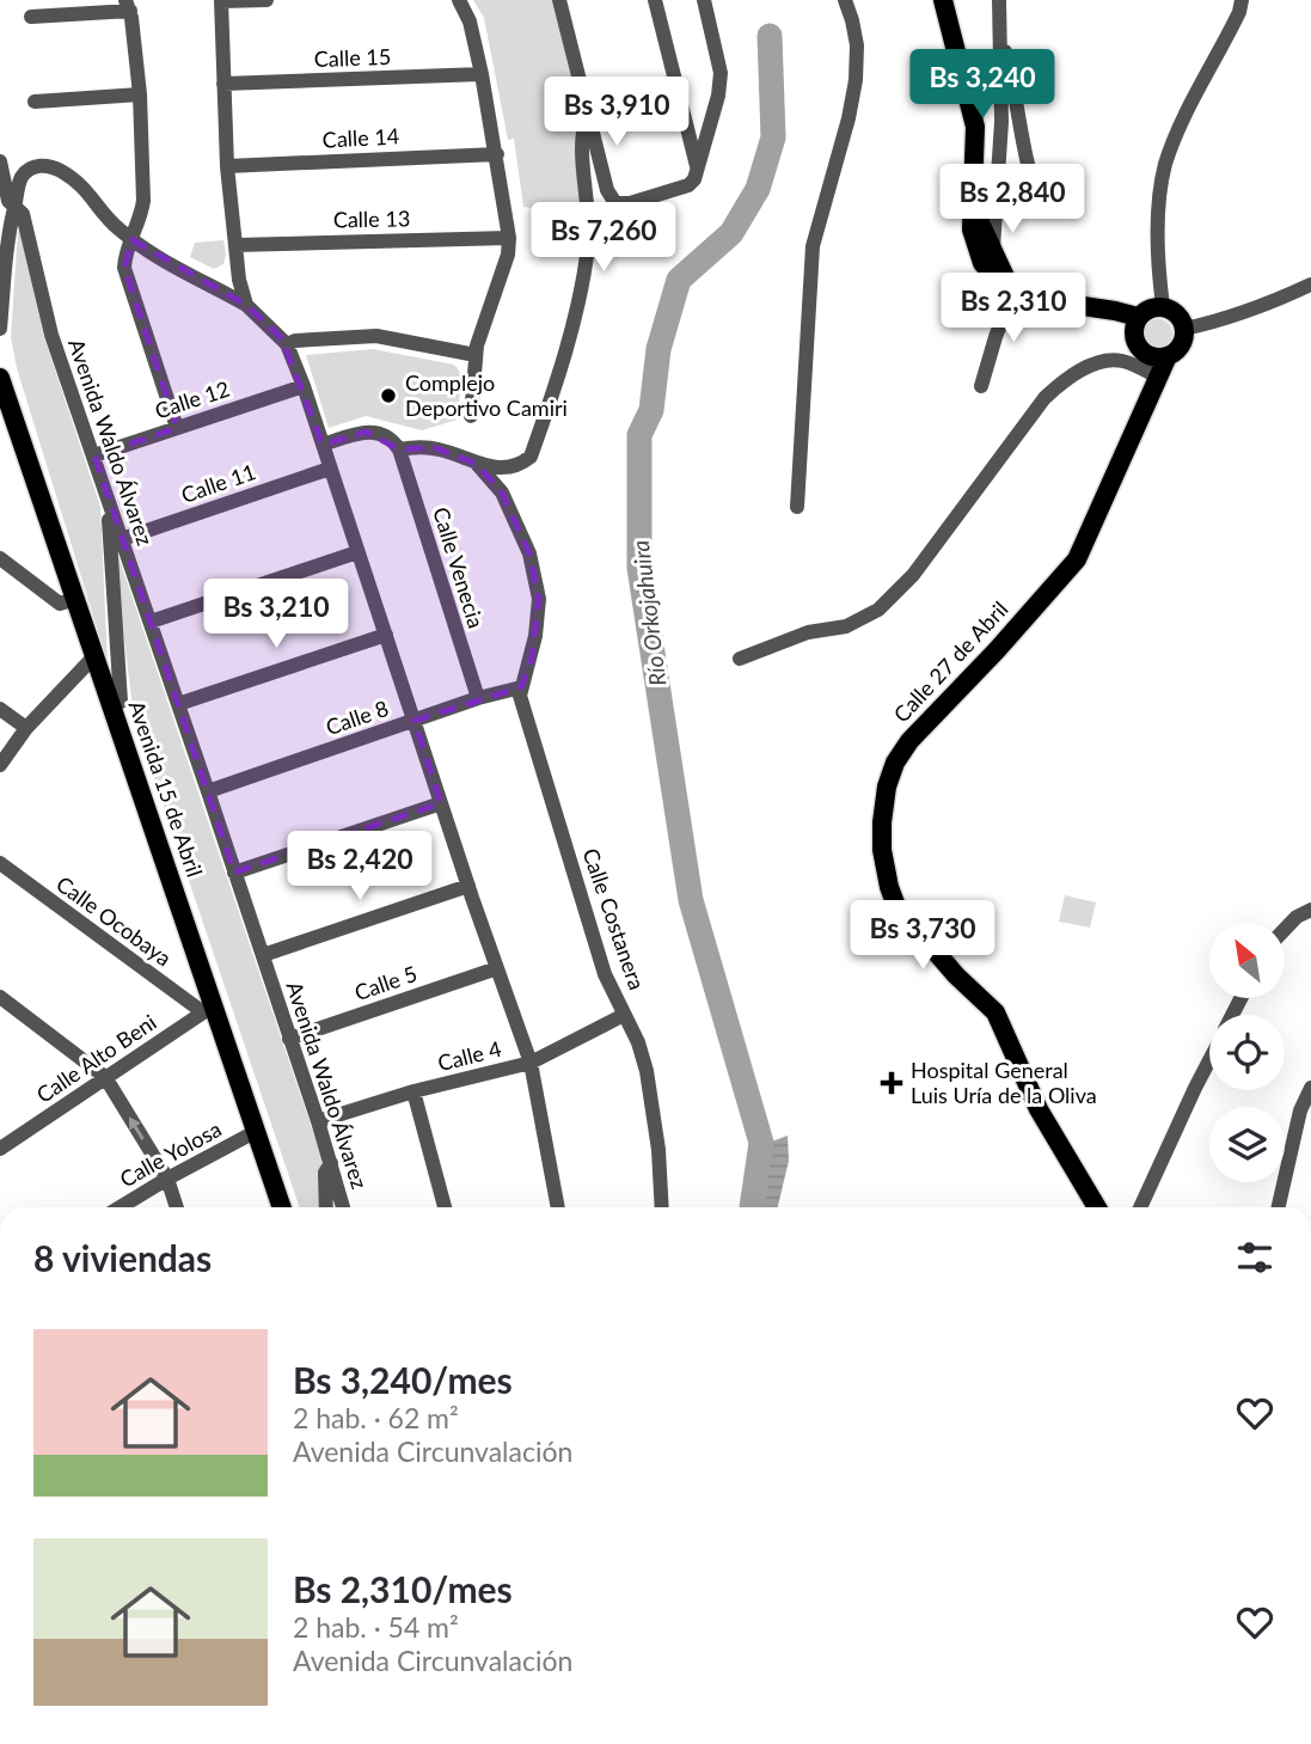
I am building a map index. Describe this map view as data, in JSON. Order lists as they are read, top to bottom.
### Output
{
  "streets": {
    "main road": ["Calle 27 de Abril", "Avenida 15 de Abril"],
    "street": [
      "Calle 15",
      "Calle 14",
      "Calle 13",
      "Calle 12",
      "Avenida Waldo Álvarez",
      "Calle 11",
      "Calle Venecia",
      "Calle 8",
      "Calle Costanera",
      "Calle Ocobaya",
      "Calle 5",
      "Calle 4",
      "Calle Alto Beni",
      "Calle Yolosa"
    ]
  },
  "crossings": [
    ["Calle 12", "Avenida Waldo Álvarez"],
    ["Avenida Waldo Álvarez", "Calle 11"],
    ["Avenida Waldo Álvarez", "Calle 8"],
    ["Avenida Waldo Álvarez", "Calle 5"],
    ["Avenida Waldo Álvarez", "Calle 4"],
    ["Calle Venecia", "Calle 8"],
    ["Calle 8", "Calle Costanera"],
    ["Avenida 15 de Abril", "Calle Ocobaya"],
    ["Avenida 15 de Abril", "Calle Alto Beni"],
    ["Avenida 15 de Abril", "Calle Yolosa"],
    ["Calle Costanera", "Calle 4"],
    ["Calle Ocobaya", "Calle Alto Beni"]
  ],
  "water": ["Río Orkojahuira"],
  "places": {
    "other": ["Complejo Deportivo Camiri"],
    "health": ["Hospital General Luis Uría de la Oliva"]
  },
  "north": "top left",
  "page": {
    "price": [
      "Bs 3,240",
      "Bs 3,910",
      "Bs 2,840",
      "Bs 7,260",
      "Bs 2,310",
      "Bs 3,210",
      "Bs 2,420",
      "Bs 3,730"
    ],
    "heading": "8 viviendas",
    "list": [
      {
        "name": "Bs 3,240/mes",
        "note": "2 hab. · 62 m² · Avenida Circunvalación"
      },
      {
        "name": "Bs 2,310/mes",
        "note": "2 hab. · 54 m² · Avenida Circunvalación"
      }
    ]
  }
}
